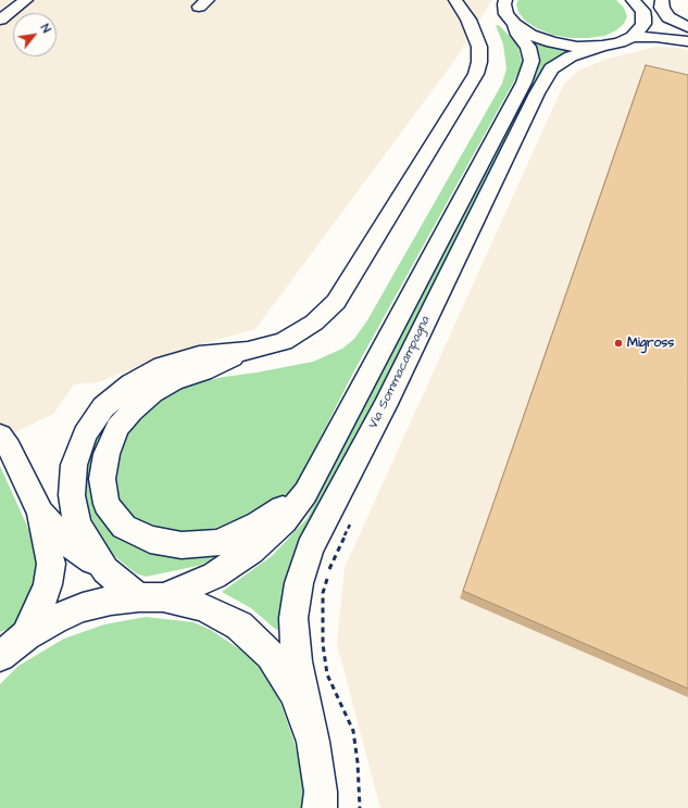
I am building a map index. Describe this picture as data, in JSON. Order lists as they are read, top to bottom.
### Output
{
  "streets": {
    "street": ["Via Sommacampagna"]
  },
  "places": ["Migross"],
  "north": "top right"
}
